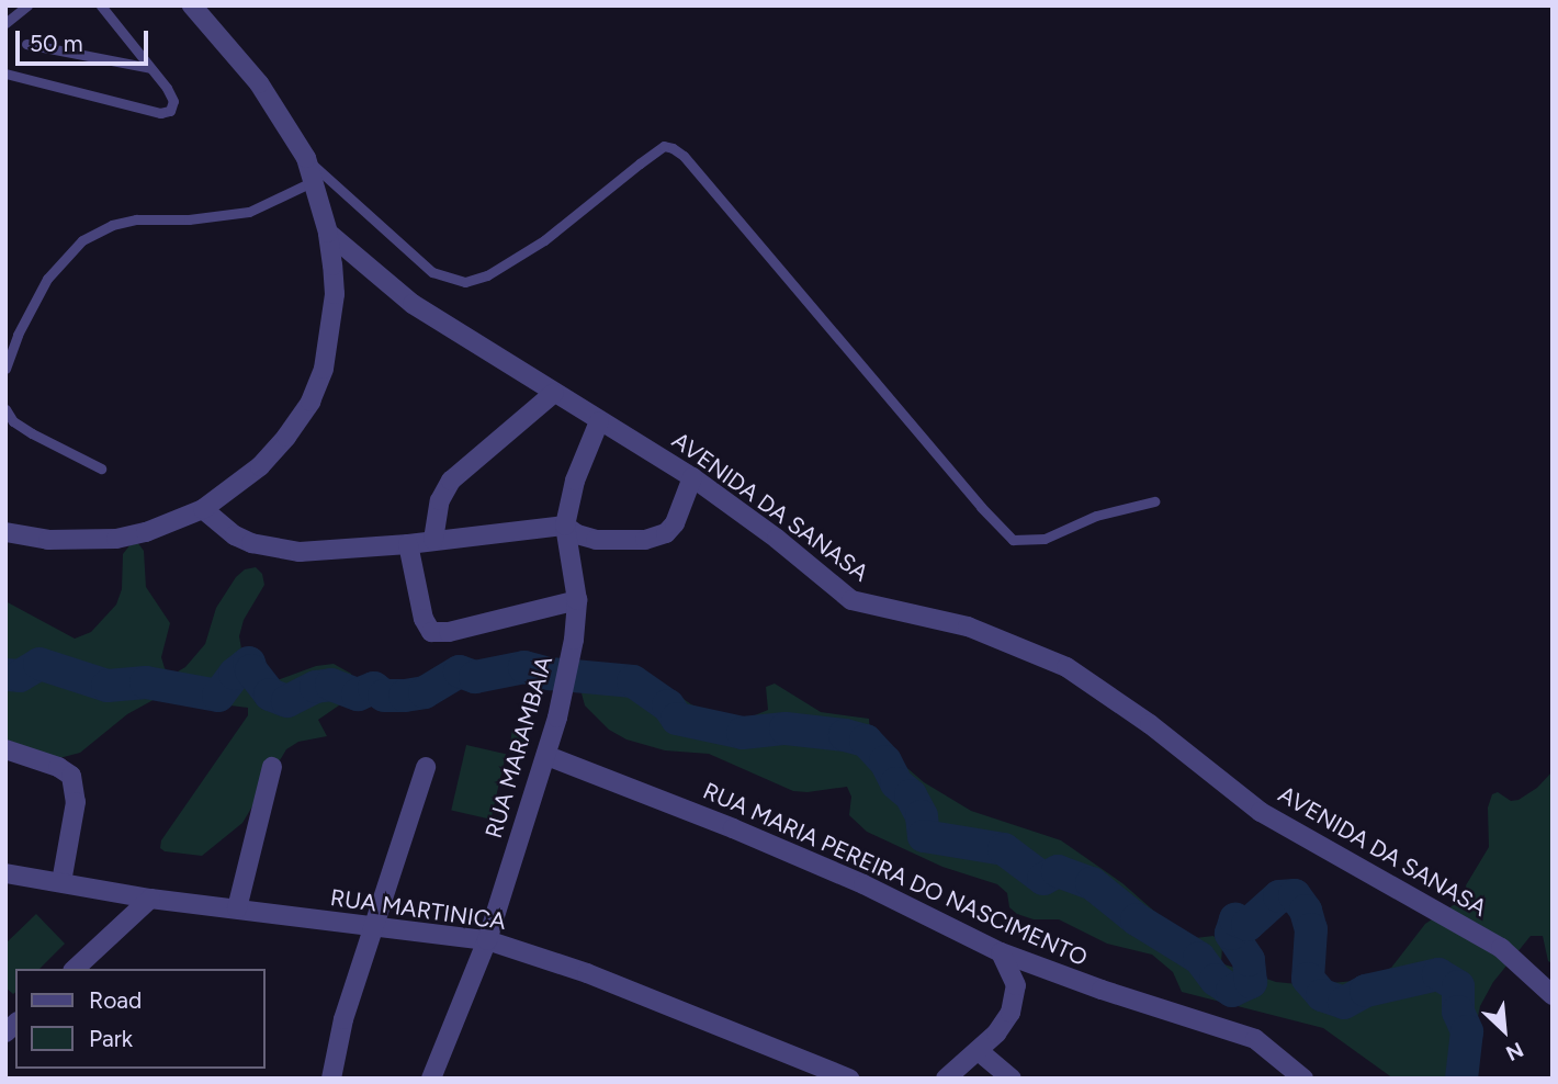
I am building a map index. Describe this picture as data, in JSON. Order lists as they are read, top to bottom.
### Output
{
  "streets": {
    "street": [
      "AVENIDA DA SANASA",
      "RUA MARAMBAIA",
      "RUA MARIA PEREIRA DO NASCIMENTO",
      "RUA MARTINICA"
    ]
  },
  "crossings": [
    ["AVENIDA DA SANASA", "RUA MARAMBAIA"],
    ["RUA MARAMBAIA", "RUA MARIA PEREIRA DO NASCIMENTO"],
    ["RUA MARAMBAIA", "RUA MARTINICA"]
  ],
  "legend": ["Road", "Park"],
  "scale_bar": "50 m",
  "north": "bottom right"
}
